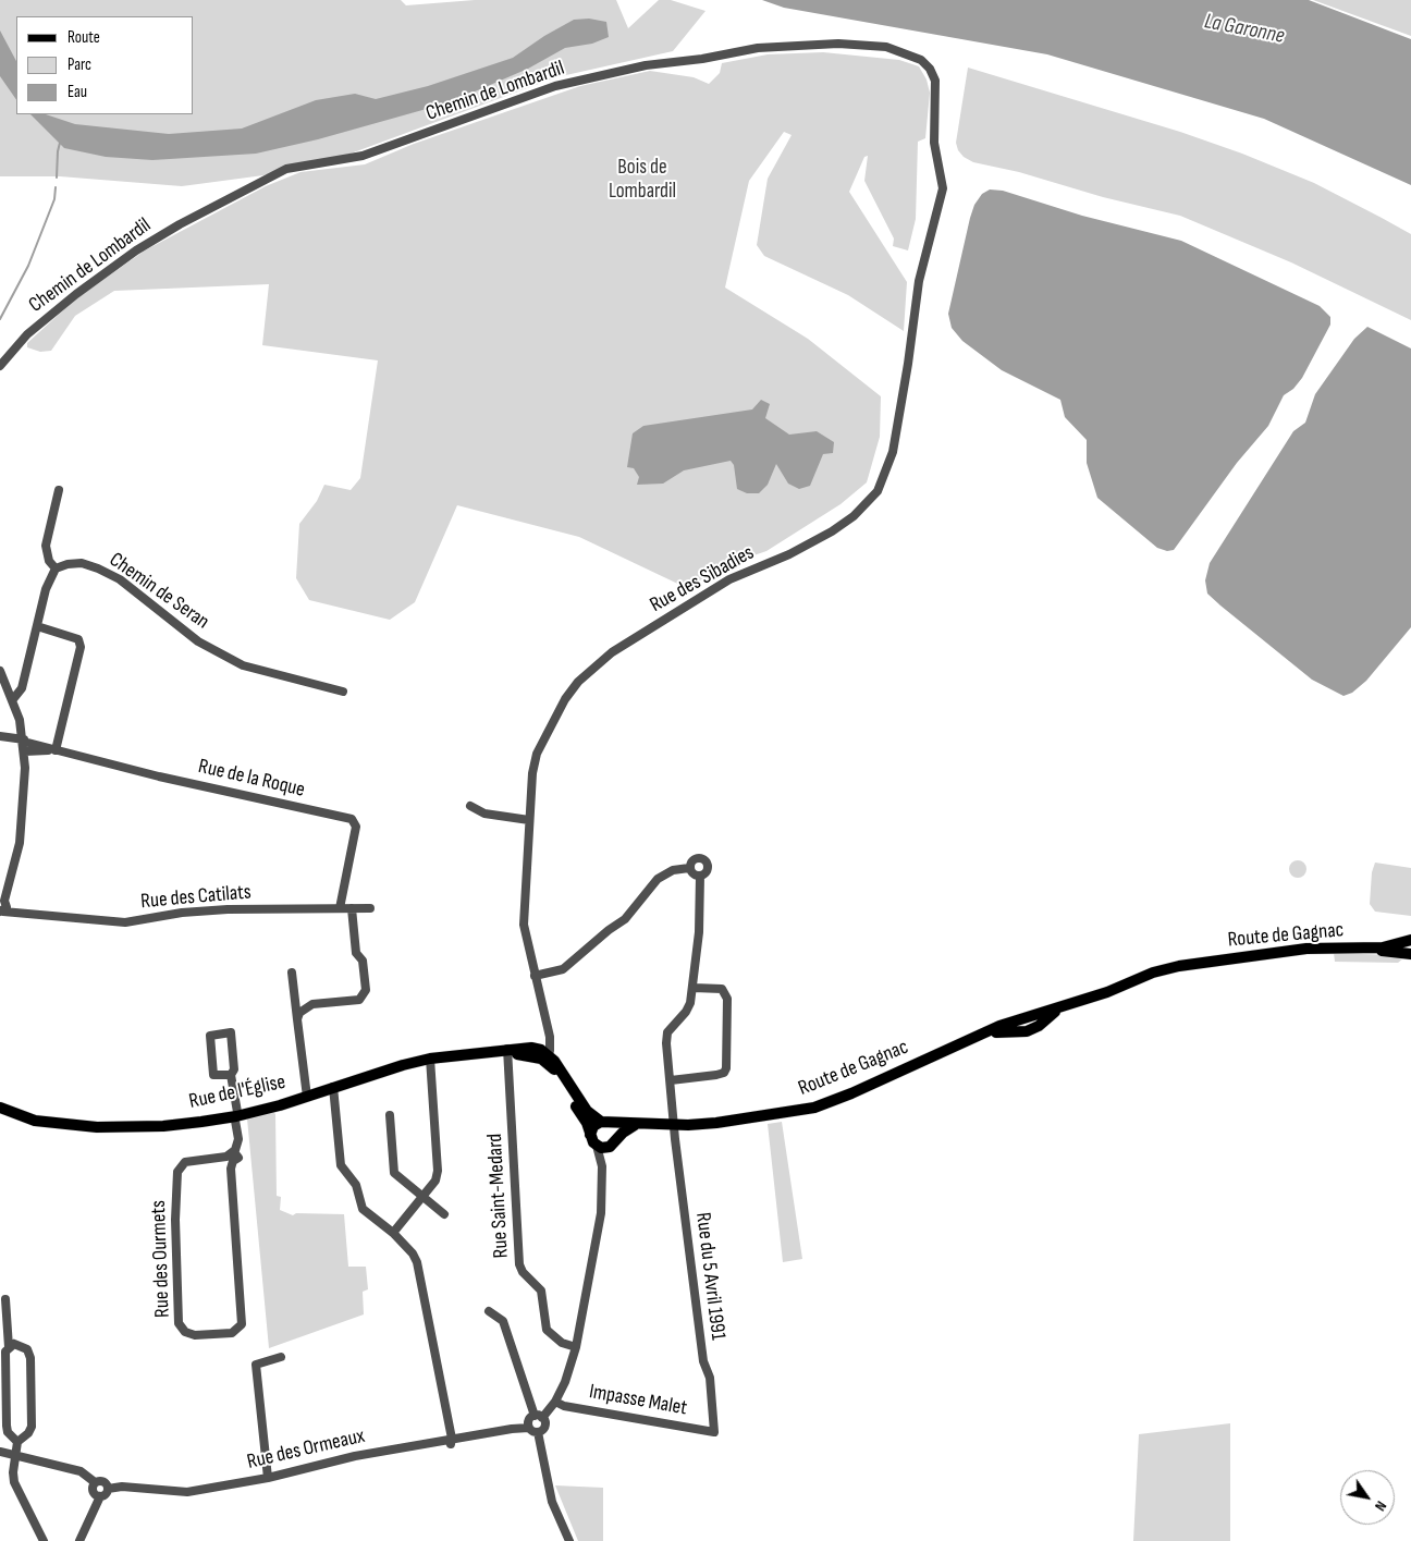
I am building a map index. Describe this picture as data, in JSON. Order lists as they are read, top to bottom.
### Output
{
  "streets": {
    "main road": ["Route de Gagnac", "Rue de l'Église"],
    "street": [
      "Chemin de Lombardil",
      "Rue des Sibadies",
      "Chemin de Seran",
      "Rue de la Roque",
      "Rue des Catilats",
      "Rue Saint-Medard",
      "Rue des Ourmets",
      "Rue du 5 Avril 1991",
      "Impasse Malet",
      "Rue des Ormeaux"
    ]
  },
  "crossings": [
    ["Chemin de Lombardil", "Rue des Sibadies"],
    ["Rue des Sibadies", "Rue de l'Église"],
    ["Rue de la Roque", "Rue des Catilats"],
    ["Route de Gagnac", "Rue du 5 Avril 1991"],
    ["Route de Gagnac", "Rue des Ormeaux"],
    ["Rue de l'Église", "Rue Saint-Medard"],
    ["Rue de l'Église", "Rue des Ourmets"],
    ["Rue Saint-Medard", "Rue des Ormeaux"],
    ["Rue du 5 Avril 1991", "Impasse Malet"],
    ["Impasse Malet", "Rue des Ormeaux"]
  ],
  "water": ["La Garonne"],
  "parks": ["Bois de Lombardil"],
  "legend": ["Route", "Parc", "Eau"],
  "north": "bottom right"
}
